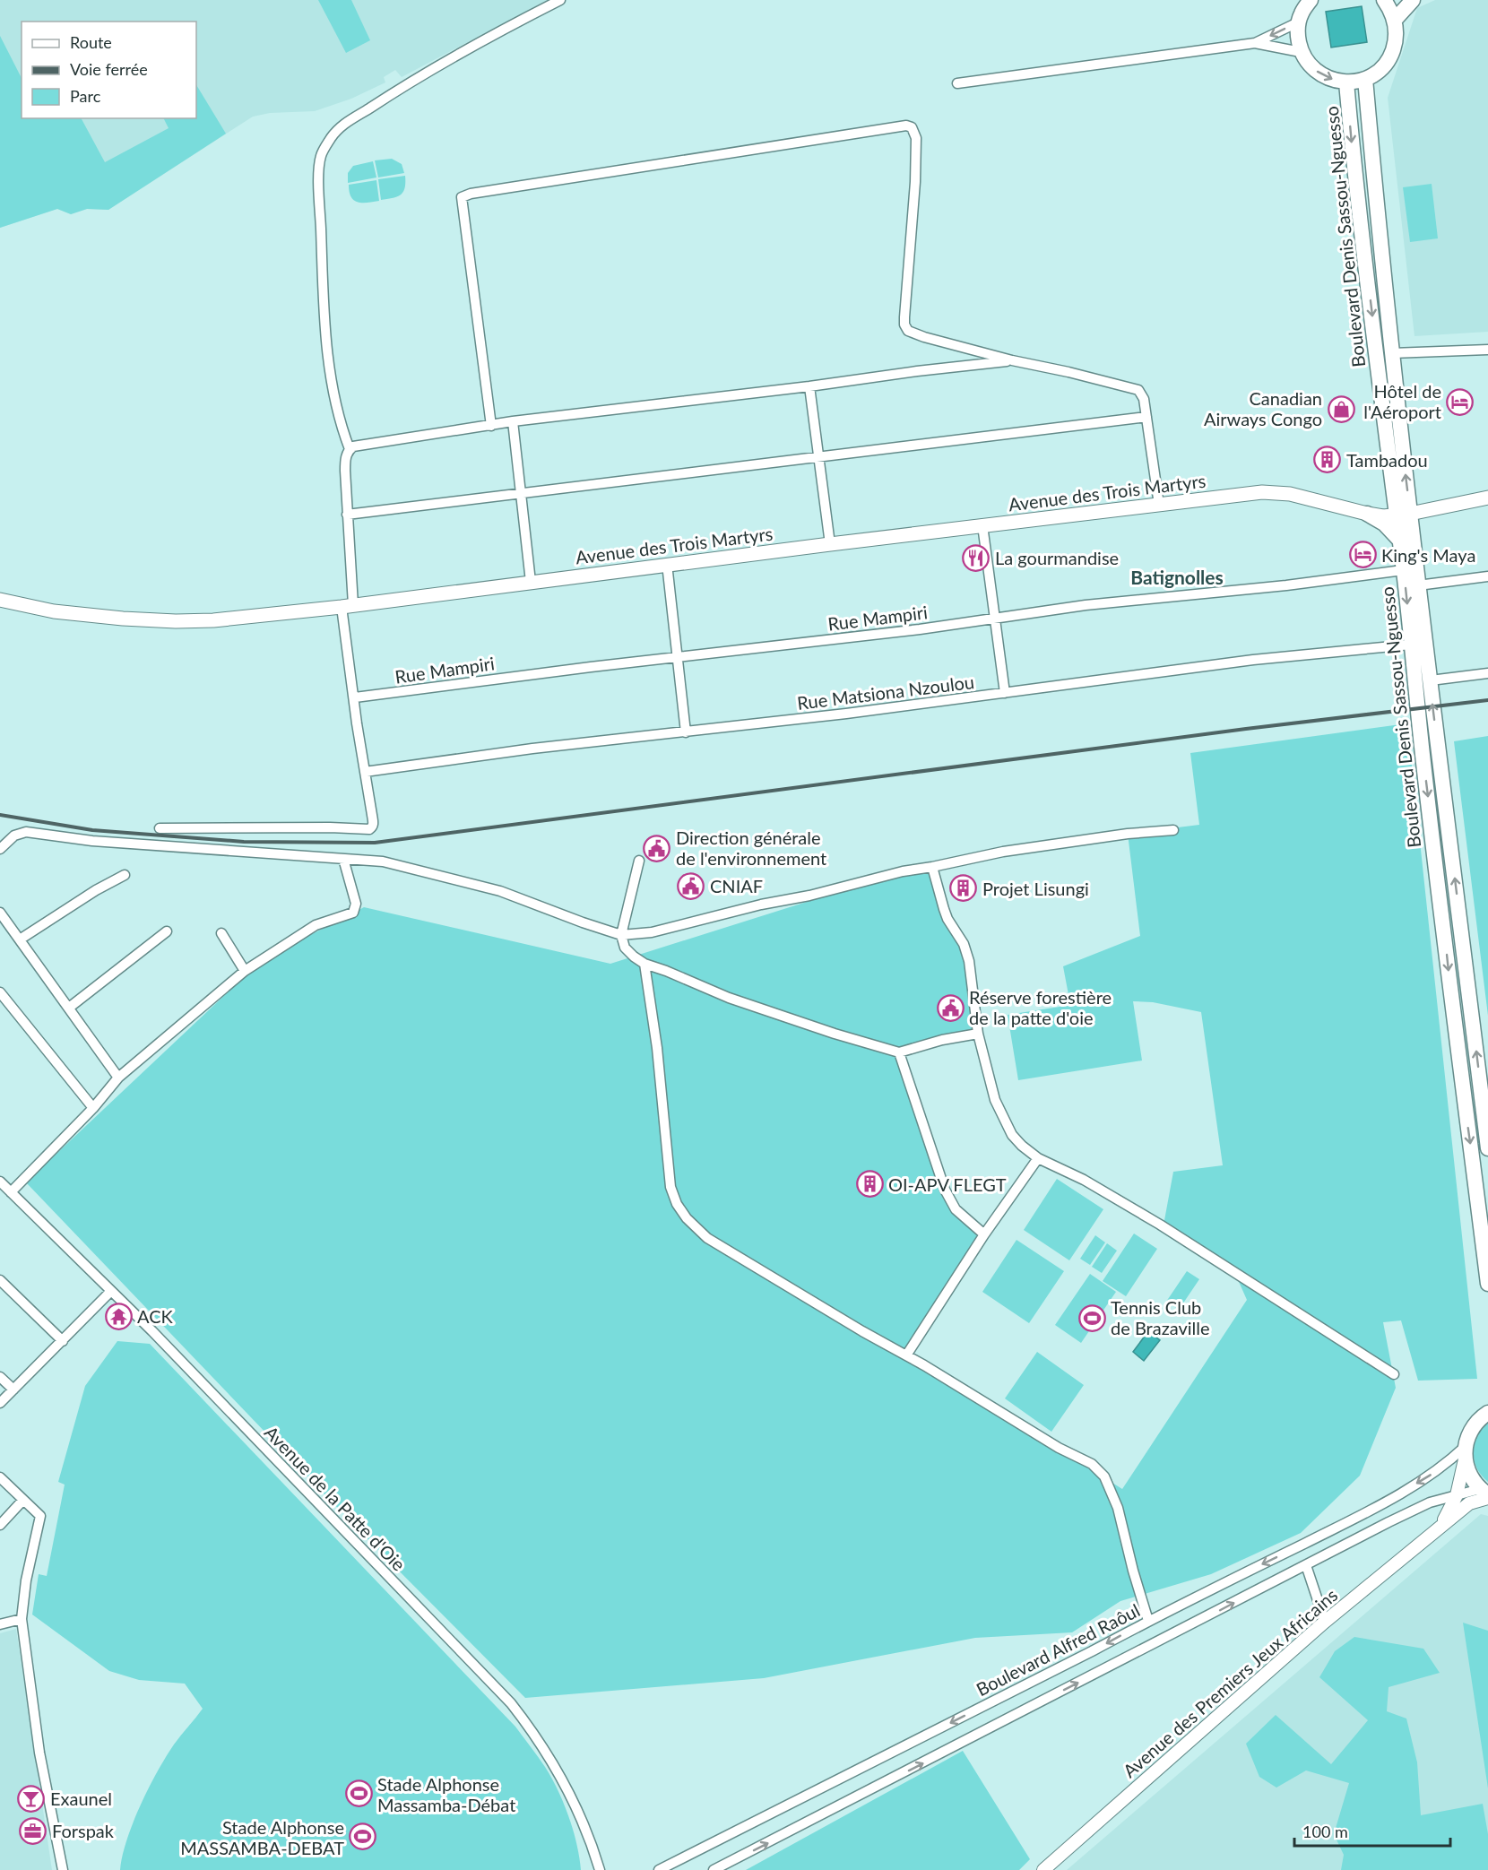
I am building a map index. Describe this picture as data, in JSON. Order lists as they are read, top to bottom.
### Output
{
  "streets": {
    "main road": ["Boulevard Denis Sassou-Nguesso", "Avenue des Trois Martyrs"],
    "street": [
      "Rue Mampiri",
      "Rue Matsiona Nzoulou",
      "Avenue de la Patte d'Oie",
      "Boulevard Alfred Raôul",
      "Avenue des Premiers Jeux Africains"
    ]
  },
  "crossings": [
    ["Boulevard Denis Sassou-Nguesso", "Avenue des Trois Martyrs"],
    ["Boulevard Denis Sassou-Nguesso", "Rue Mampiri"],
    ["Boulevard Denis Sassou-Nguesso", "Rue Matsiona Nzoulou"],
    ["Boulevard Alfred Raôul", "Avenue des Premiers Jeux Africains"]
  ],
  "districts": ["Batignolles"],
  "places": {
    "hotel": ["Hôtel de l'Aéroport", "King's Maya"],
    "shop": ["Canadian Airways Congo"],
    "building": ["Tambadou", "Projet Lisungi", "OI-APV FLEGT"],
    "restaurant": ["La gourmandise"],
    "public building": ["Direction générale de l'environnement", "CNIAF", "Réserve forestière de la patte d'oie"],
    "temple": ["ACK"],
    "sports": ["Tennis Club de Brazaville", "Stade Alphonse Massamba-Débat", "Stade Alphonse MASSAMBA-DEBAT"],
    "bar": ["Exaunel"],
    "office": ["Forspak"]
  },
  "legend": ["Route", "Voie ferrée", "Parc"],
  "scale_bar": "100 m"
}
